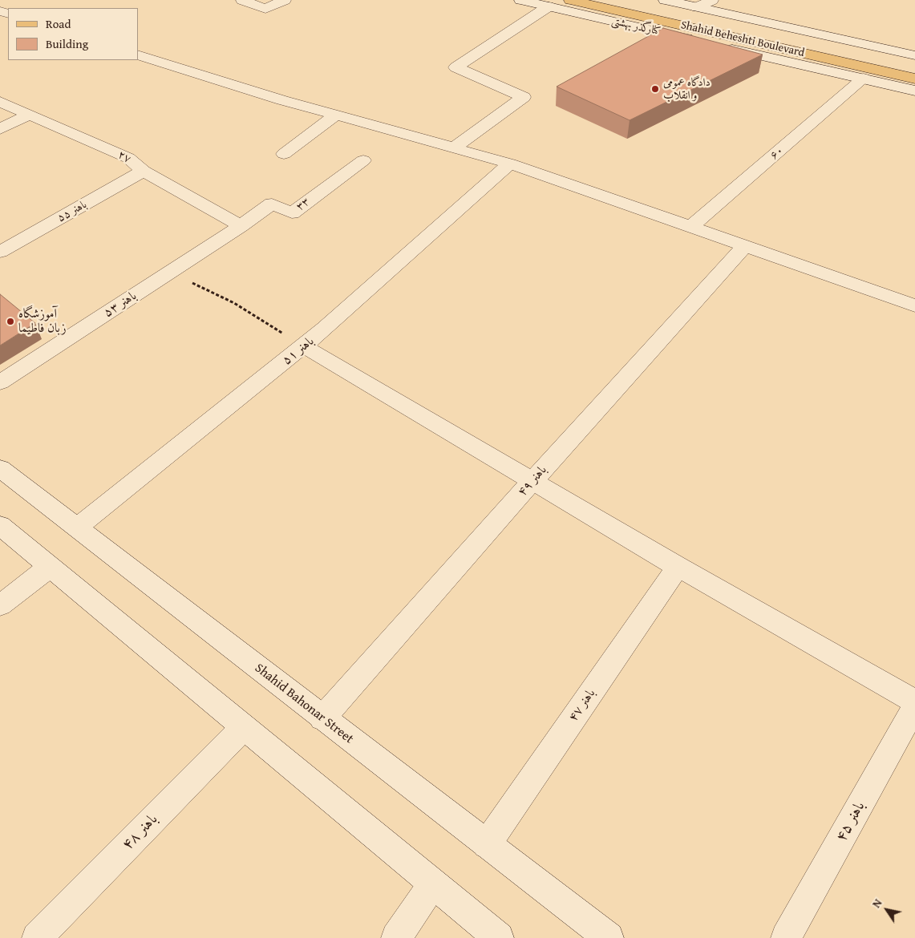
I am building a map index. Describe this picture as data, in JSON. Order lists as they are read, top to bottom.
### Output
{
  "streets": {
    "main road": ["Shahid Beheshti Boulevard"],
    "street": [
      "کنارگذر بهشتی",
      "۶۰",
      "۲۷",
      "۳۳",
      "باهنر ۵۵",
      "باهنر ۵۳",
      "باهنر ۵۱",
      "باهنر ۴۹",
      "Shahid Bahonar Street",
      "باهنر ۴۷",
      "باهنر ۴۵",
      "باهنر ۴۸"
    ]
  },
  "crossings": [
    ["کنارگذر بهشتی", "۶۰"],
    ["۲۷", "۳۳"],
    ["۲۷", "باهنر ۵۵"],
    ["۲۷", "باهنر ۵۳"],
    ["۳۳", "باهنر ۵۳"],
    ["باهنر ۵۱", "Shahid Bahonar Street"],
    ["باهنر ۴۹", "Shahid Bahonar Street"],
    ["Shahid Bahonar Street", "باهنر ۴۷"]
  ],
  "places": ["دادگاه عمومی و انقلاب", "آموزشگاه زبان فاطیما"],
  "legend": ["Road", "Building"],
  "north": "top left"
}
